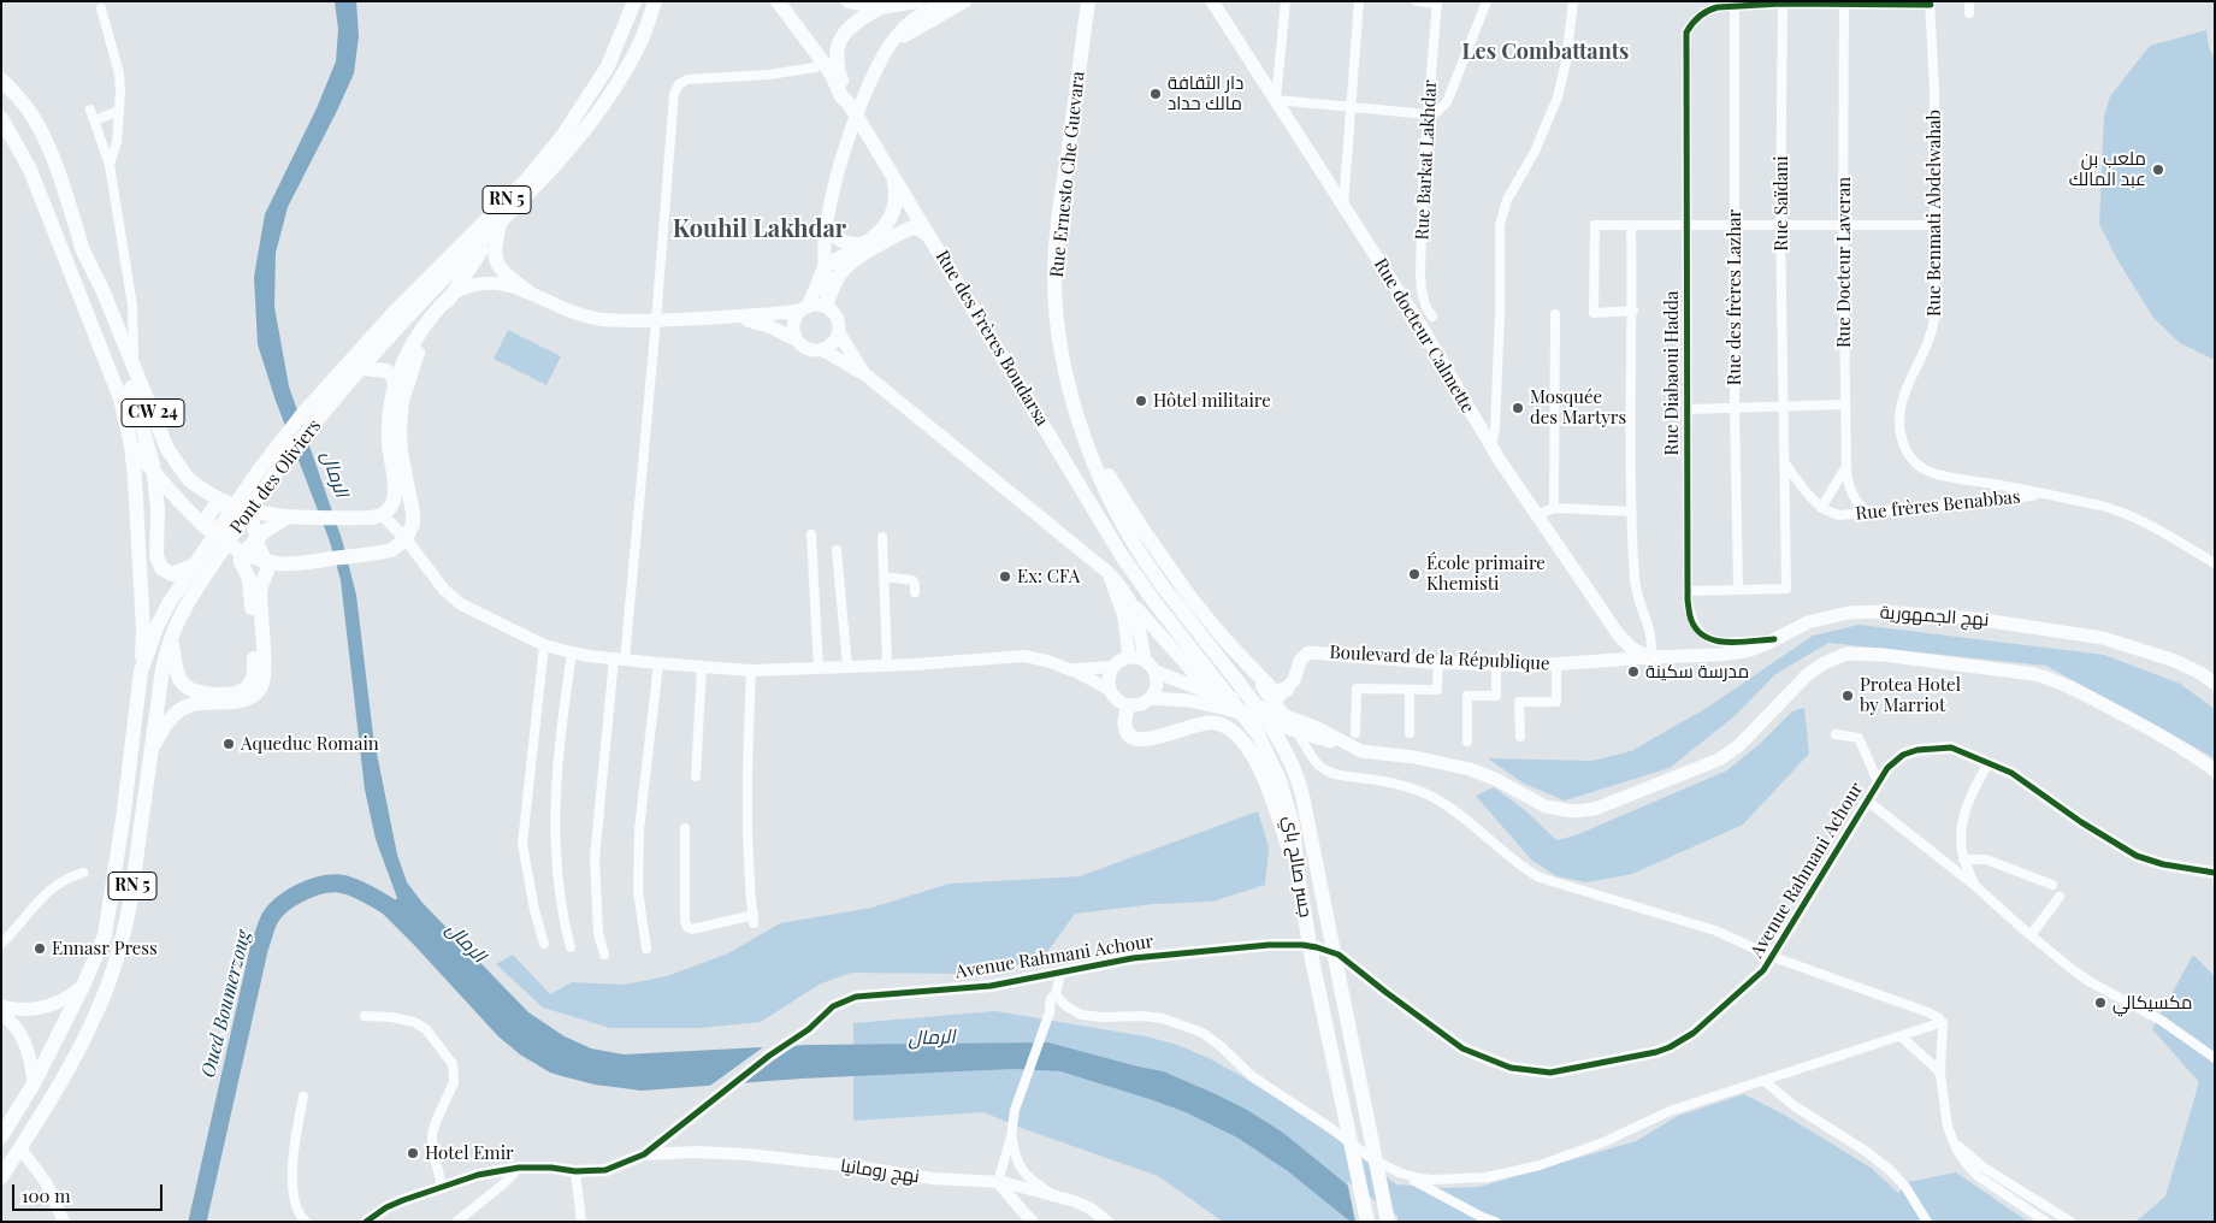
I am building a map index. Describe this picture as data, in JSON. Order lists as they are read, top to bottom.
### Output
{
  "streets": {
    "highway": [
      "Rue Ernesto Che Guevara",
      "RN 5",
      "Rue des Frères Boudarsa",
      "CW 24",
      "Pont des Oliviers",
      "جسر صالح باي"
    ],
    "main road": ["Rue docteur Calmette", "نهج الجمهورية", "Boulevard de la République"],
    "street": [
      "Rue Barkat Lakhdar",
      "Rue Saïdani",
      "Rue Benmati Abdelwahab",
      "Rue Docteur Laveran",
      "Rue des frères Lazhar",
      "Rue Diabaoui Hadda",
      "Rue frères Benabbas",
      "Avenue Rahmani Achour",
      "نهج رومانيا"
    ]
  },
  "crossings": [
    ["RN 5", "CW 24"],
    ["RN 5", "Pont des Oliviers"],
    ["Rue Saïdani", "Rue des frères Lazhar"],
    ["Rue Benmati Abdelwahab", "Rue frères Benabbas"],
    ["Rue Docteur Laveran", "Rue frères Benabbas"],
    ["Rue des frères Lazhar", "Rue Diabaoui Hadda"],
    ["Rue docteur Calmette", "نهج الجمهورية"],
    ["Rue docteur Calmette", "Boulevard de la République"],
    ["Rue des Frères Boudarsa", "جسر صالح باي"],
    ["Rue Diabaoui Hadda", "نهج الجمهورية"],
    ["CW 24", "Pont des Oliviers"],
    ["نهج الجمهورية", "Boulevard de la République"],
    ["Avenue Rahmani Achour", "نهج رومانيا"]
  ],
  "districts": ["Les Combattants", "Kouhil Lakhdar"],
  "water": ["الرمال", "Oued Boumerzoug"],
  "places": [
    "دار الثقافة مالك حداد",
    "ملعب بن عبد المالك",
    "Hôtel militaire",
    "Mosquée des Martyrs",
    "École primaire Khemisti",
    "Ex: CFA",
    "مدرسة سكينة",
    "Protea Hotel by Marriot",
    "Aqueduc Romain",
    "Ennasr Press",
    "مكسيكالي",
    "Hotel Emir"
  ],
  "scale_bar": "100 m"
}
